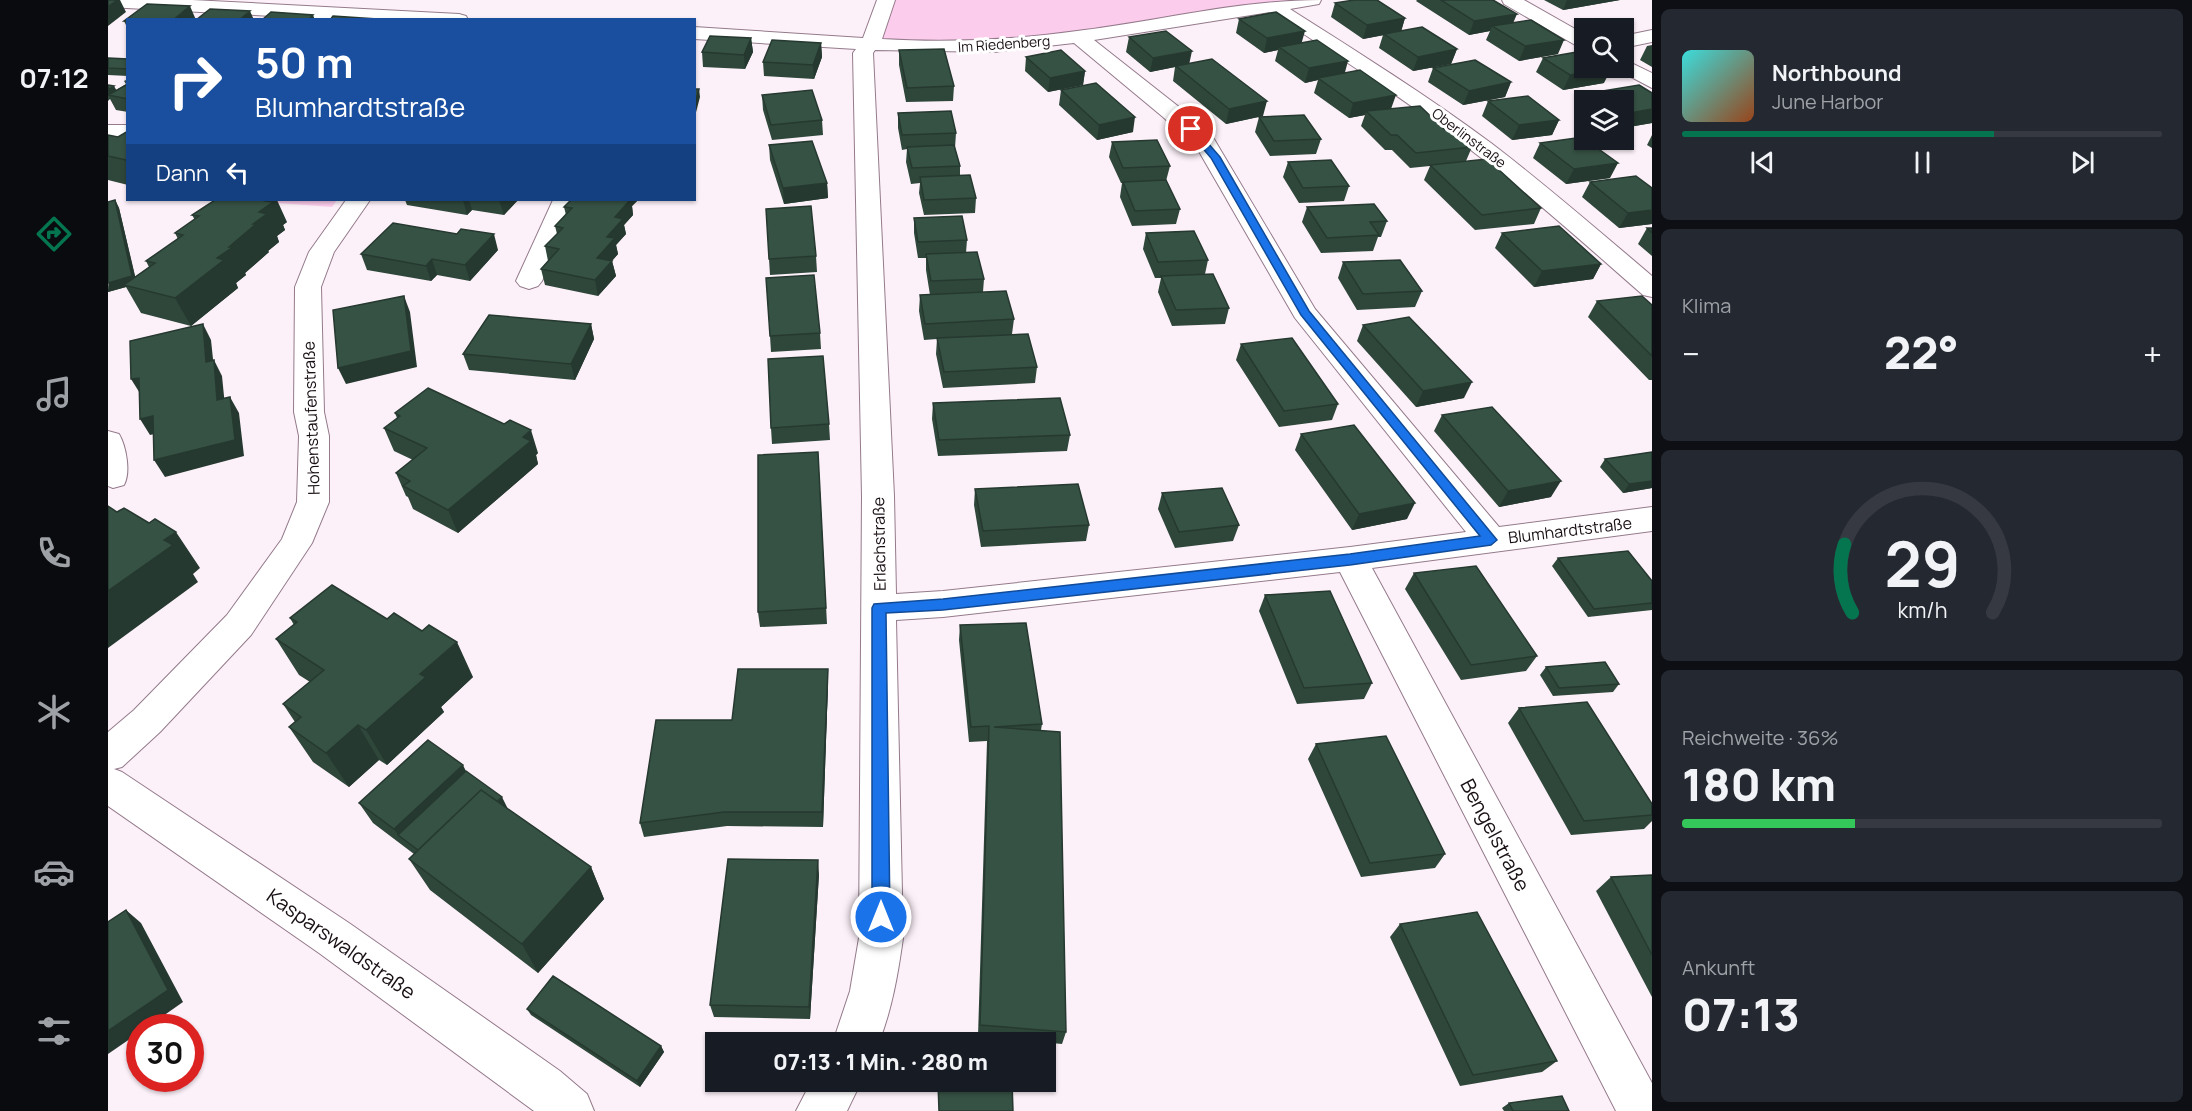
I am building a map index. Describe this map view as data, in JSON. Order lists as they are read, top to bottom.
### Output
{
  "streets": {
    "street": [
      "Im Riedenberg",
      "Oberlinstraße",
      "Hohenstaufenstraße",
      "Blumhardtstraße",
      "Erlachstraße",
      "Bengelstraße",
      "Kasparswaldstraße"
    ]
  },
  "crossings": [
    ["Im Riedenberg", "Oberlinstraße"],
    ["Im Riedenberg", "Erlachstraße"],
    ["Blumhardtstraße", "Erlachstraße"],
    ["Blumhardtstraße", "Bengelstraße"]
  ],
  "page": {
    "tabs": "07:12",
    "turn": ["50 m", "Blumhardtstraße"],
    "song": ["Northbound", "June Harbor"],
    "then": "Dann",
    "tile": [
      "Klima",
      ["Reichweite · 36%", "180 km"],
      ["Ankunft", "07:13"]
    ],
    "heat": ["−", "22°", "+"],
    "limit": "30",
    "trip": "07:13 · 1 Min. · 280 m",
    "gauge": ["29", "km/h"]
  }
}
